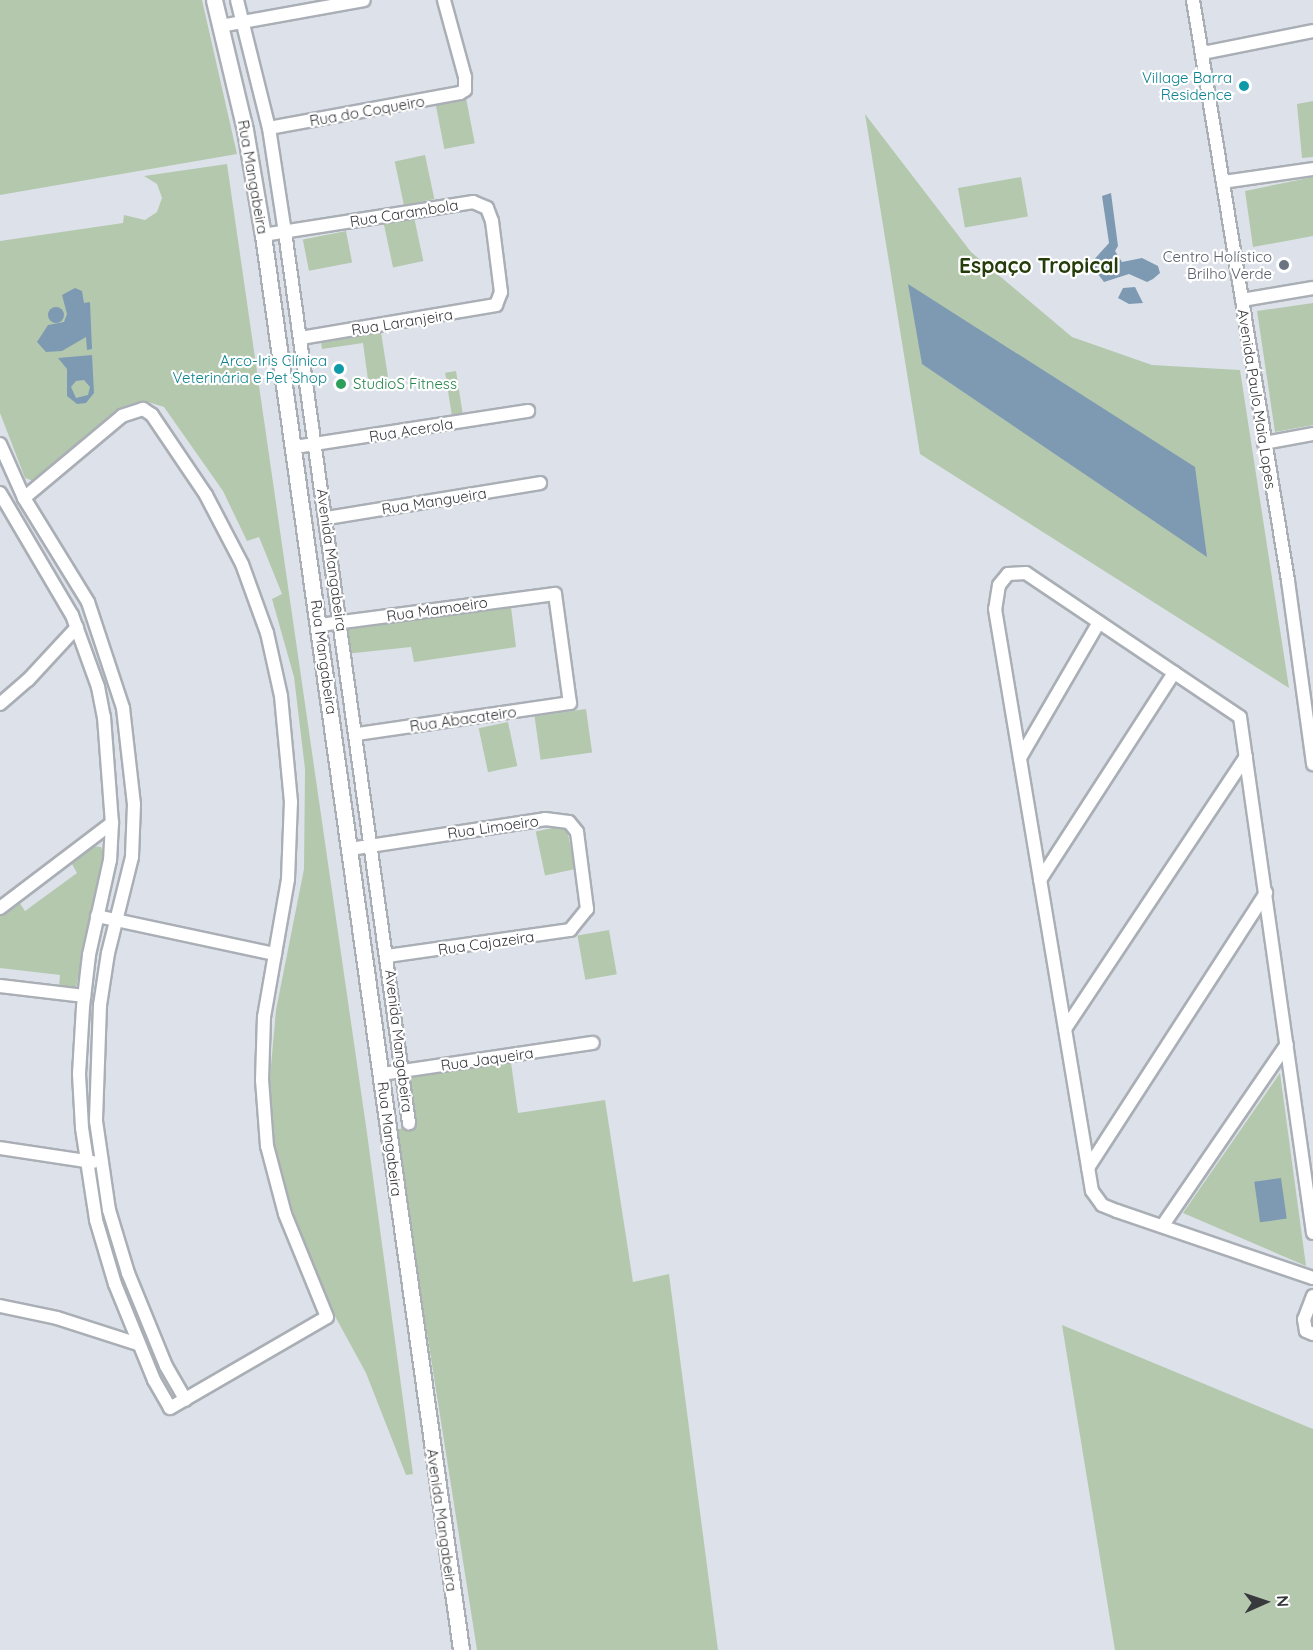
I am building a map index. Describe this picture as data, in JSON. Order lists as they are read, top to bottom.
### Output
{
  "streets": {
    "street": [
      "Rua do Coqueiro",
      "Rua Mangabeira",
      "Rua Carambola",
      "Rua Laranjeira",
      "Avenida Paulo Maia Lopes",
      "Rua Acerola",
      "Rua Mangueira",
      "Avenida Mangabeira",
      "Rua Mamoeiro",
      "Rua Abacateiro",
      "Rua Limoeiro",
      "Rua Cajazeira",
      "Rua Jaqueira"
    ]
  },
  "crossings": [
    ["Rua do Coqueiro", "Avenida Mangabeira"],
    ["Rua Mangabeira", "Rua Carambola"],
    ["Rua Mangabeira", "Rua Acerola"],
    ["Rua Mangabeira", "Avenida Mangabeira"],
    ["Rua Mangabeira", "Rua Mamoeiro"],
    ["Rua Mangabeira", "Rua Limoeiro"],
    ["Rua Mangabeira", "Rua Jaqueira"],
    ["Rua Carambola", "Rua Laranjeira"],
    ["Rua Carambola", "Avenida Mangabeira"],
    ["Rua Laranjeira", "Avenida Mangabeira"],
    ["Rua Acerola", "Avenida Mangabeira"],
    ["Rua Mangueira", "Avenida Mangabeira"],
    ["Avenida Mangabeira", "Rua Mamoeiro"],
    ["Avenida Mangabeira", "Rua Abacateiro"],
    ["Avenida Mangabeira", "Rua Limoeiro"],
    ["Avenida Mangabeira", "Rua Cajazeira"],
    ["Avenida Mangabeira", "Rua Jaqueira"],
    ["Rua Mamoeiro", "Rua Abacateiro"],
    ["Rua Limoeiro", "Rua Cajazeira"]
  ],
  "districts": ["Espaço Tropical"],
  "places": [
    "Village Barra Residence",
    "Centro Holístico Brilho Verde",
    "Arco-Iris Clínica Veterinária e Pet Shop",
    "StudioS Fitness"
  ],
  "north": "right"
}
